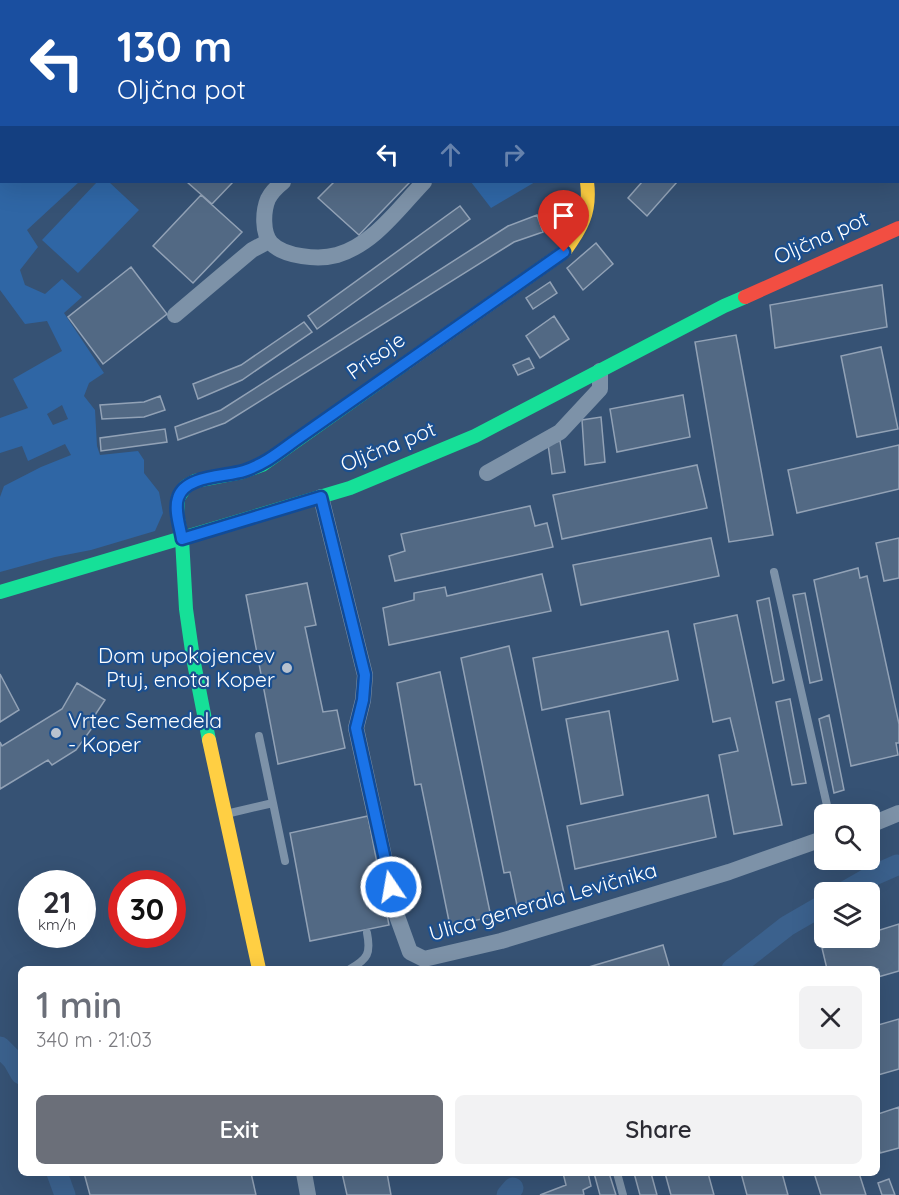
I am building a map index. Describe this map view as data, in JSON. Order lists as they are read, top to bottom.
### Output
{
  "streets": {
    "street": ["Oljčna pot", "Prisoje", "Ulica generala Levičnika"]
  },
  "crossings": [
    ["Oljčna pot", "Prisoje"],
    ["Oljčna pot", "Ulica generala Levičnika"]
  ],
  "places": ["Dom upokojencev Ptuj, enota Koper", "Vrtec Semedela - Koper"],
  "page": {
    "turn": ["130 m", "Oljčna pot"],
    "speed": "21 km/h",
    "limit": "30",
    "heading": ["1 min", "340 m · 21:03"],
    "buttons": ["Exit", "Share"]
  }
}
